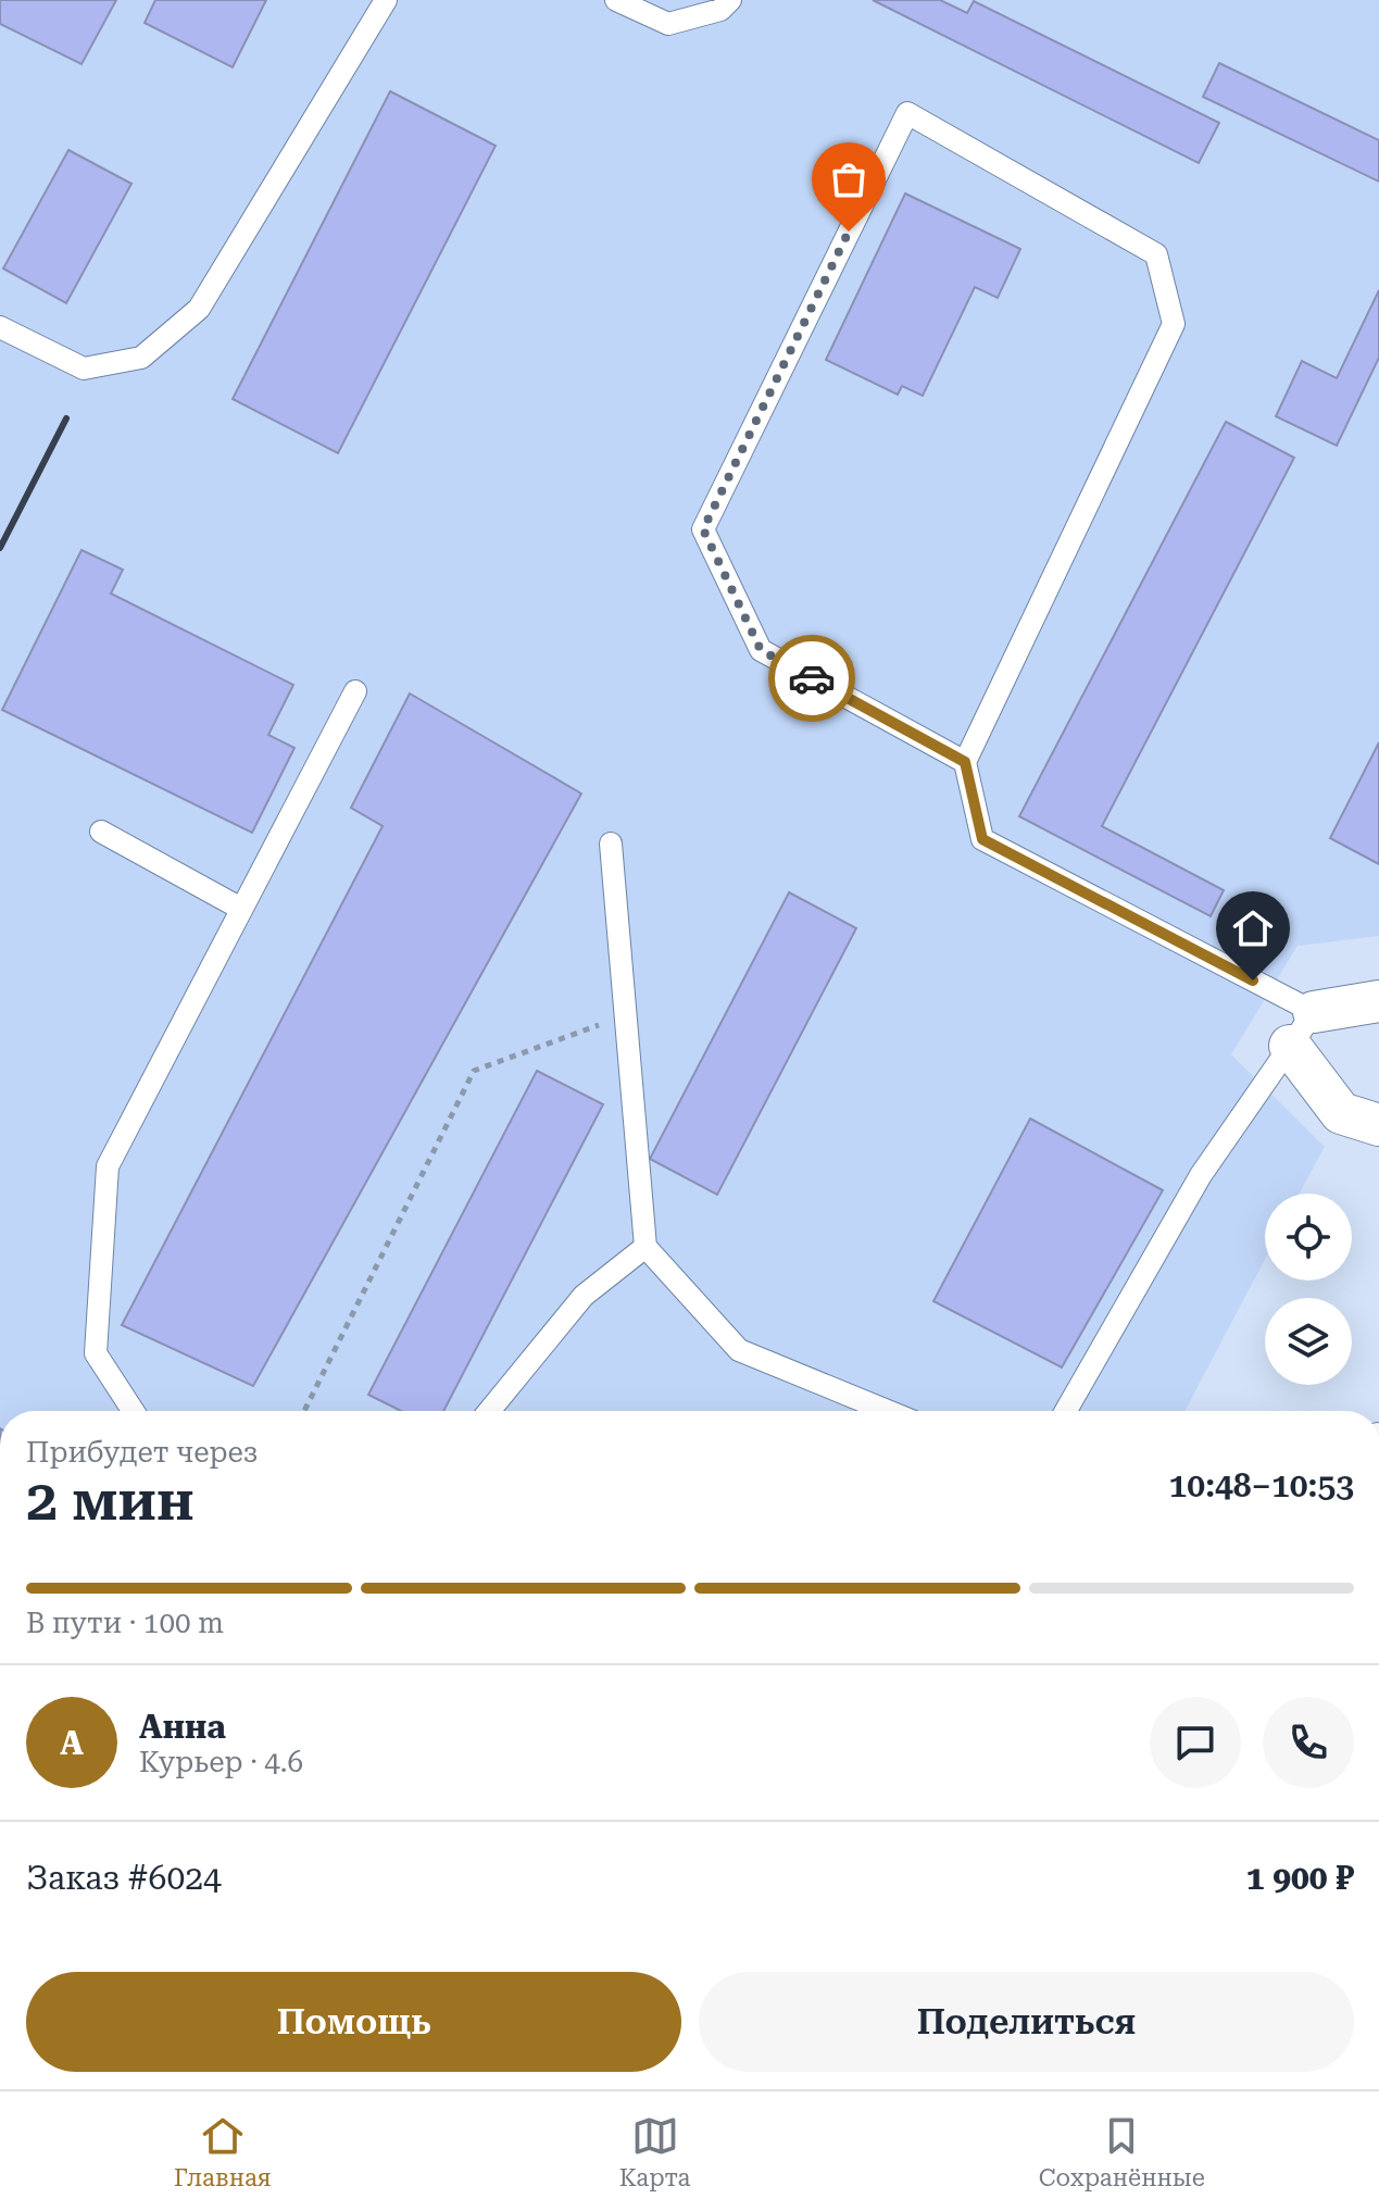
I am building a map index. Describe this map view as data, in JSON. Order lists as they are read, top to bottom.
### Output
{
  "page": {
    "heading": ["2 мин", "Прибудет через", "10:48–10:53"],
    "panel": [
      "Анна",
      "Курьер · 4.6",
      "Заказ #6024",
      "1 900 ₽"
    ],
    "bar": "В пути · 100 m",
    "round": "А",
    "buttons": ["Помощь", "Поделиться"],
    "tabs": ["Главная", "Карта", "Сохранённые"]
  }
}
